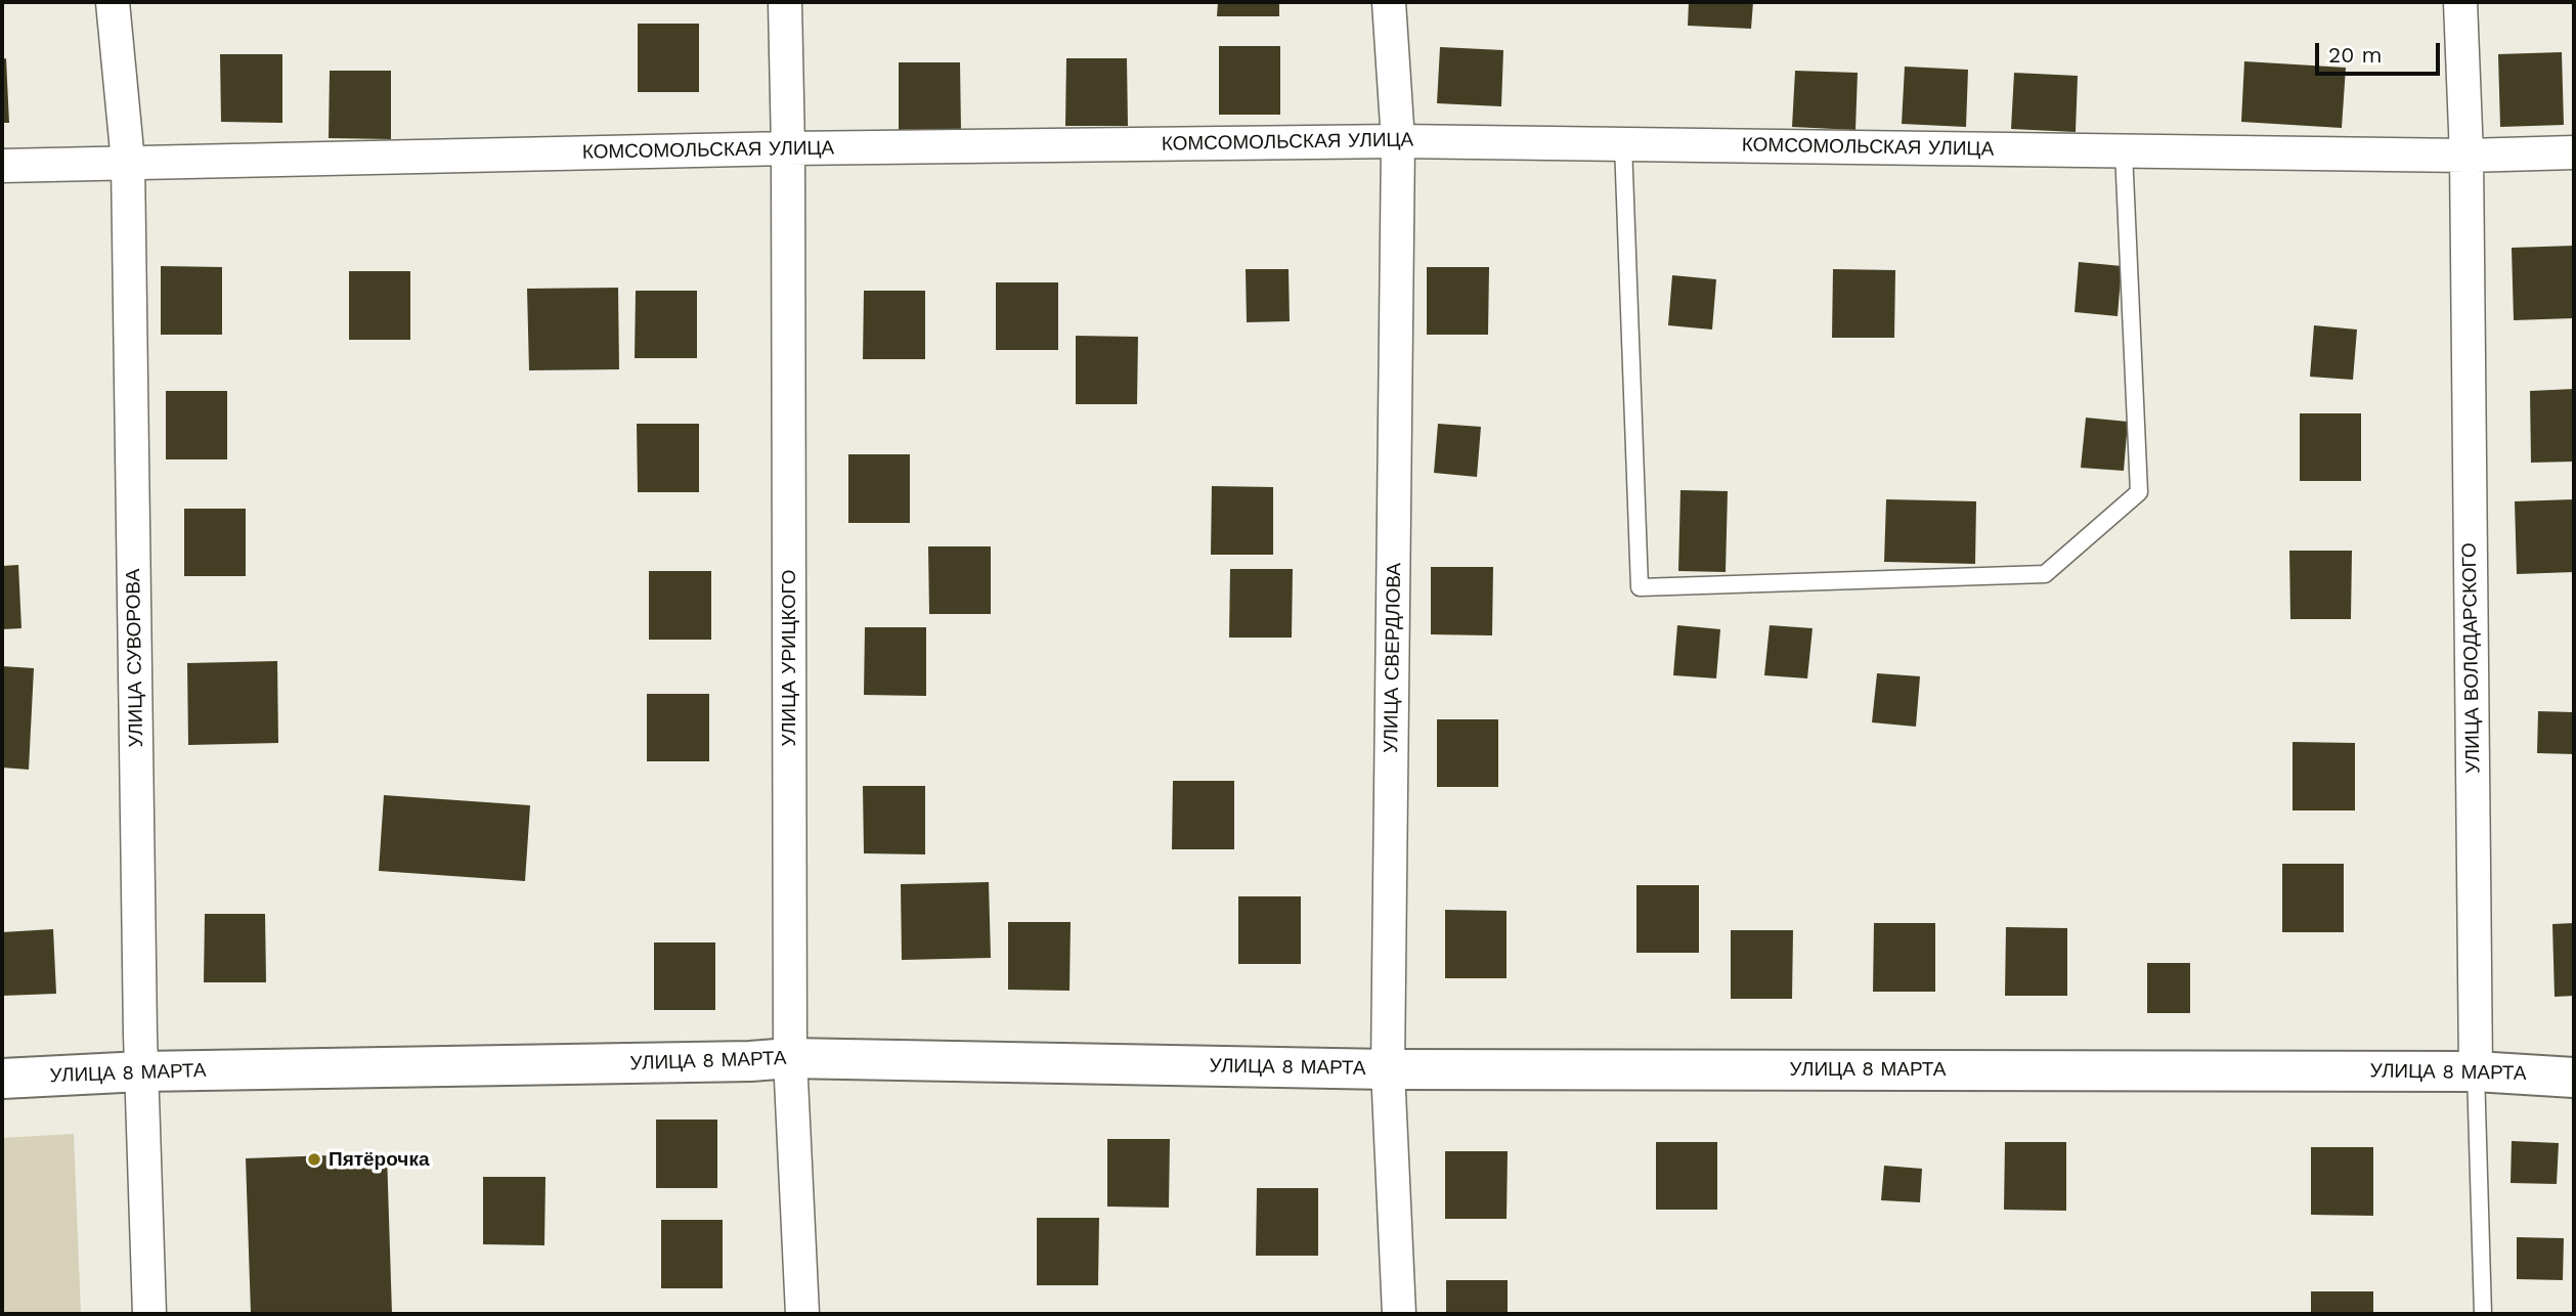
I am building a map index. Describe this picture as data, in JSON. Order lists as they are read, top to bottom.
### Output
{
  "streets": {
    "main road": ["УЛИЦА 8 МАРТА"],
    "street": [
      "КОМСОМОЛЬСКАЯ УЛИЦА",
      "УЛИЦА СУВОРОВА",
      "УЛИЦА УРИЦКОГО",
      "УЛИЦА СВЕРДЛОВА",
      "УЛИЦА ВОЛОДАРСКОГО"
    ]
  },
  "crossings": [
    ["КОМСОМОЛЬСКАЯ УЛИЦА", "УЛИЦА СУВОРОВА"],
    ["КОМСОМОЛЬСКАЯ УЛИЦА", "УЛИЦА УРИЦКОГО"],
    ["КОМСОМОЛЬСКАЯ УЛИЦА", "УЛИЦА СВЕРДЛОВА"],
    ["КОМСОМОЛЬСКАЯ УЛИЦА", "УЛИЦА ВОЛОДАРСКОГО"],
    ["УЛИЦА СУВОРОВА", "УЛИЦА 8 МАРТА"],
    ["УЛИЦА УРИЦКОГО", "УЛИЦА 8 МАРТА"],
    ["УЛИЦА СВЕРДЛОВА", "УЛИЦА 8 МАРТА"],
    ["УЛИЦА ВОЛОДАРСКОГО", "УЛИЦА 8 МАРТА"]
  ],
  "places": ["Пятёрочка"],
  "scale_bar": "20 m"
}
